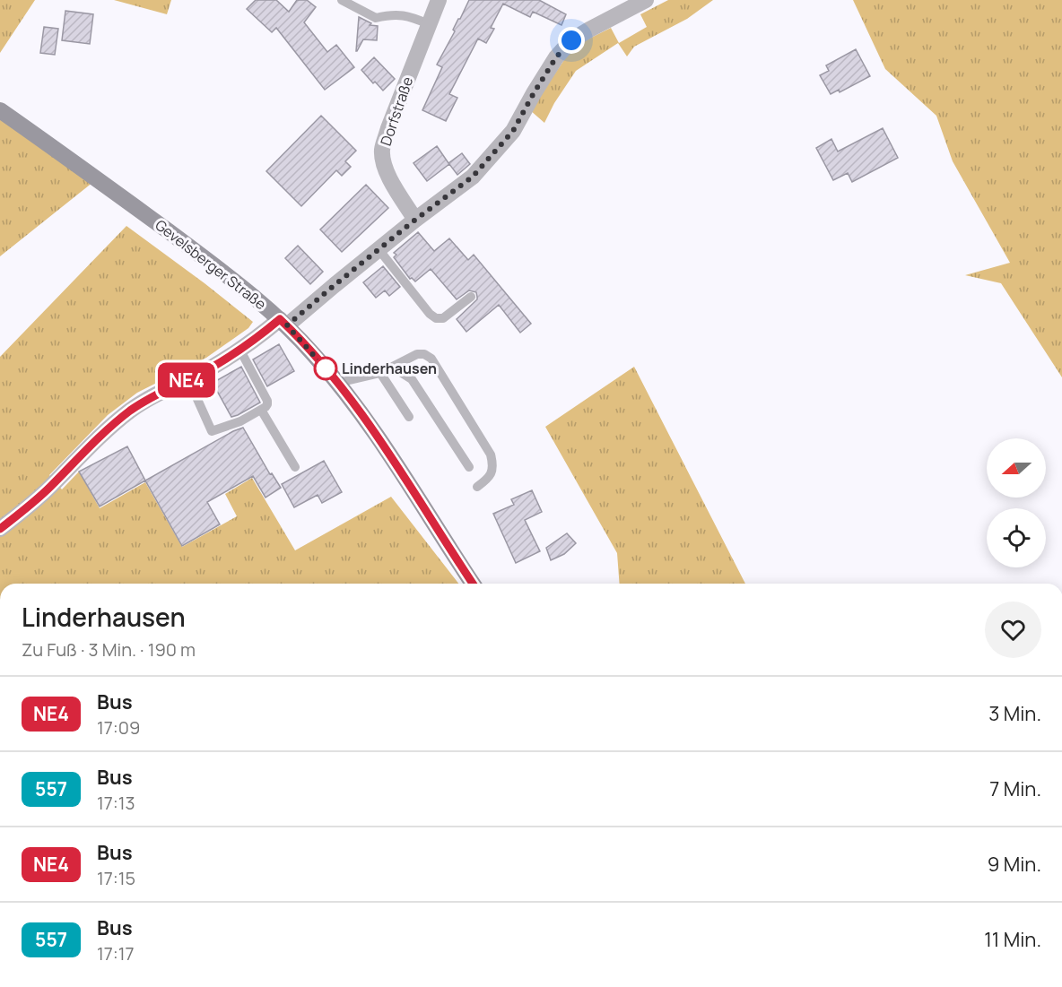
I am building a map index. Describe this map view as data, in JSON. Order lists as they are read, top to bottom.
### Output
{
  "streets": {
    "main road": ["Gevelsberger Straße"],
    "street": ["Dorfstraße"]
  },
  "places": ["Linderhausen"],
  "lines": ["bus line NE4"],
  "north": "left",
  "page": {
    "on_map": "NE4",
    "heading": ["Linderhausen", "Zu Fuß · 3 Min. · 190 m"],
    "list": [
      {
        "mark": "NE4",
        "name": "Bus",
        "note": "17:09",
        "value": "3 Min."
      },
      {
        "mark": "557",
        "name": "Bus",
        "note": "17:13",
        "value": "7 Min."
      },
      {
        "mark": "NE4",
        "name": "Bus",
        "note": "17:15",
        "value": "9 Min."
      },
      {
        "mark": "557",
        "name": "Bus",
        "note": "17:17",
        "value": "11 Min."
      }
    ]
  }
}
